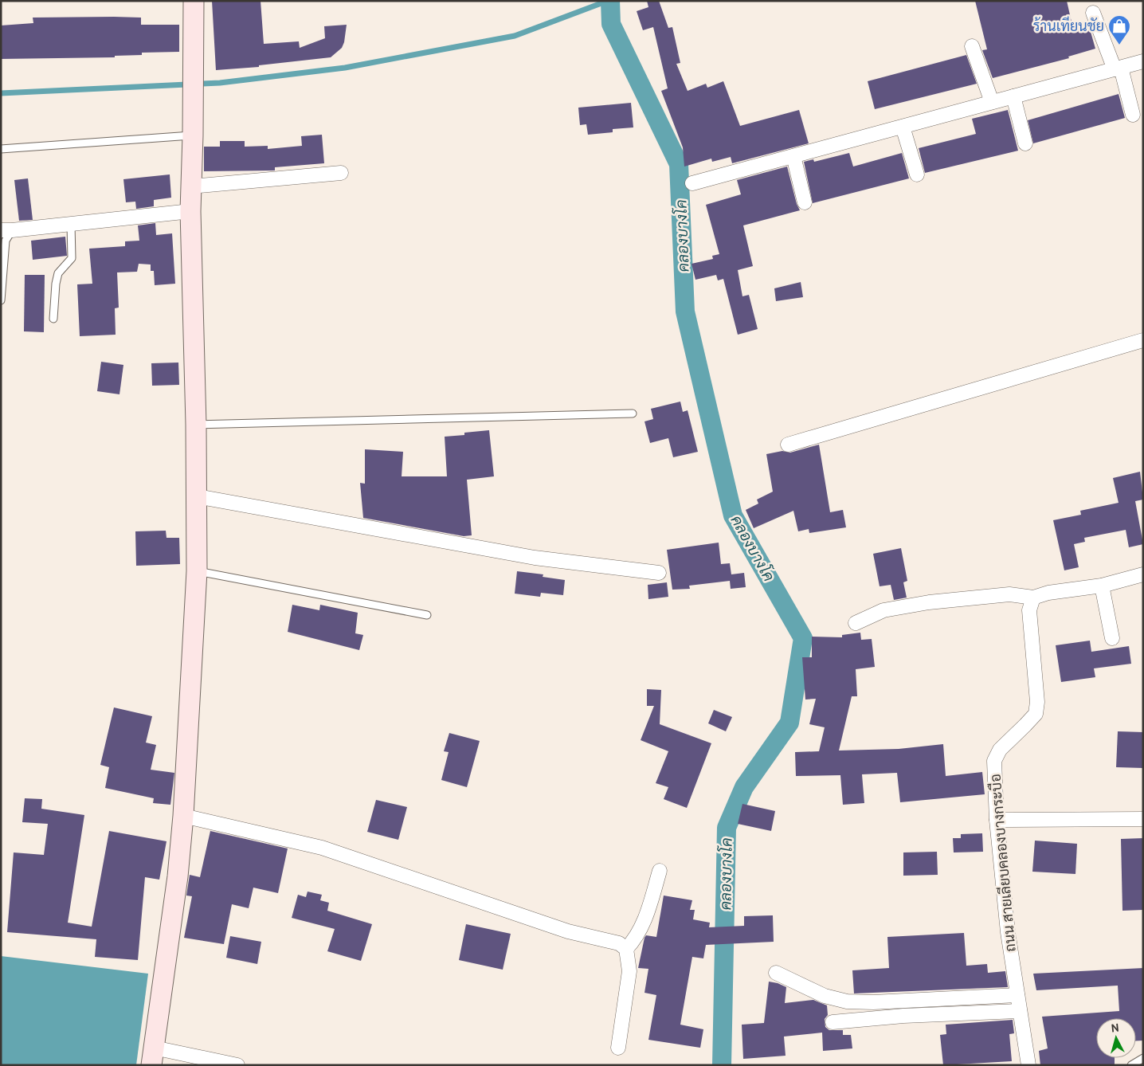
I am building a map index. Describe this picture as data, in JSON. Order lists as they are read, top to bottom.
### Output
{
  "streets": {
    "street": ["ถนน สายเลียบคลองบางกระบือ"]
  },
  "water": ["คลองบางโค"],
  "places": {
    "shop": ["ร้านเทียนชัย"]
  },
  "north": "top"
}
